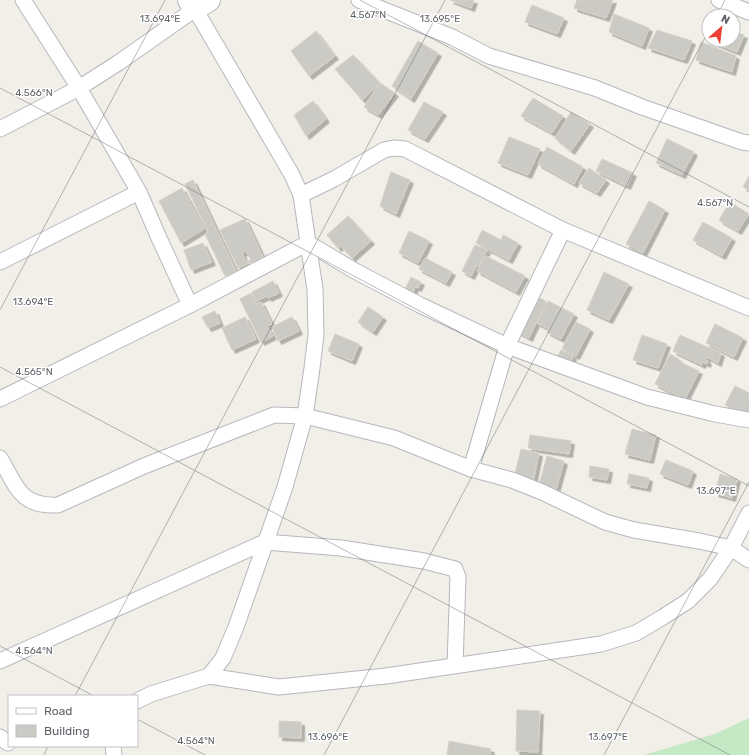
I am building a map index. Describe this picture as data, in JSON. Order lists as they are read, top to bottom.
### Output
{
  "legend": ["Road", "Building"],
  "north": "top right",
  "coordinates": [
    "4.567°N",
    "13.694°E",
    "13.695°E",
    "4.566°N",
    "4.565°N",
    "13.697°E",
    "4.564°N",
    "13.696°E"
  ]
}
